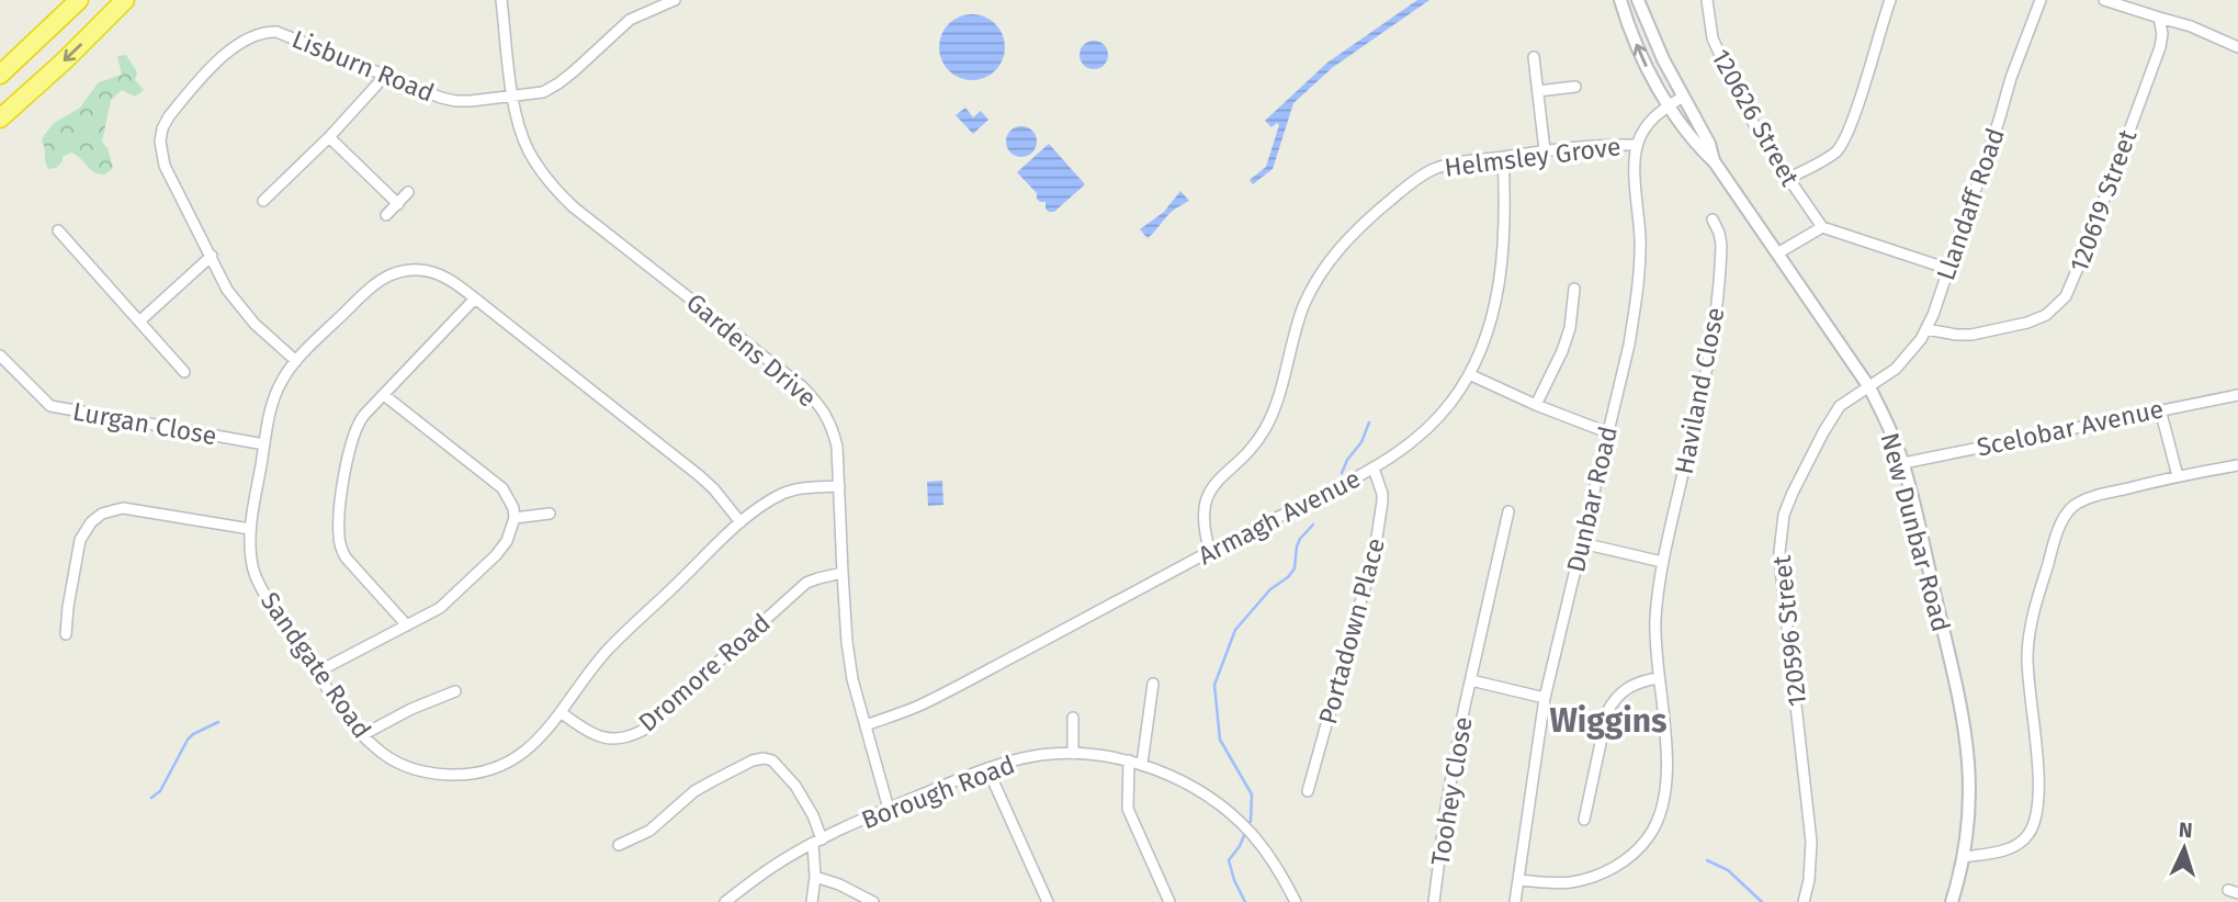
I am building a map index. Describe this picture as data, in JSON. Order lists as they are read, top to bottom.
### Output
{
  "streets": {
    "street": [
      "Lisburn Road",
      "120626 Street",
      "Helmsley Grove",
      "120619 Street",
      "Llandaff Road",
      "Gardens Drive",
      "Haviland Close",
      "Lurgan Close",
      "Scelobar Avenue",
      "Dunbar Road",
      "Armagh Avenue",
      "New Dunbar Road",
      "Portadown Place",
      "120596 Street",
      "Sandgate Road",
      "Dromore Road",
      "Toohey Close",
      "Borough Road"
    ]
  },
  "crossings": [
    ["Lisburn Road", "Gardens Drive"],
    ["Lisburn Road", "Sandgate Road"],
    ["Helmsley Grove", "Dunbar Road"],
    ["Helmsley Grove", "Armagh Avenue"],
    ["120619 Street", "Llandaff Road"],
    ["Llandaff Road", "New Dunbar Road"],
    ["Llandaff Road", "120596 Street"],
    ["Gardens Drive", "Armagh Avenue"],
    ["Gardens Drive", "Sandgate Road"],
    ["Gardens Drive", "Dromore Road"],
    ["Gardens Drive", "Borough Road"],
    ["Haviland Close", "Dunbar Road"],
    ["Lurgan Close", "Sandgate Road"],
    ["Scelobar Avenue", "New Dunbar Road"],
    ["Dunbar Road", "Toohey Close"],
    ["Armagh Avenue", "Portadown Place"],
    ["New Dunbar Road", "120596 Street"],
    ["Sandgate Road", "Dromore Road"]
  ],
  "districts": ["Wiggins"],
  "north": "top"
}
